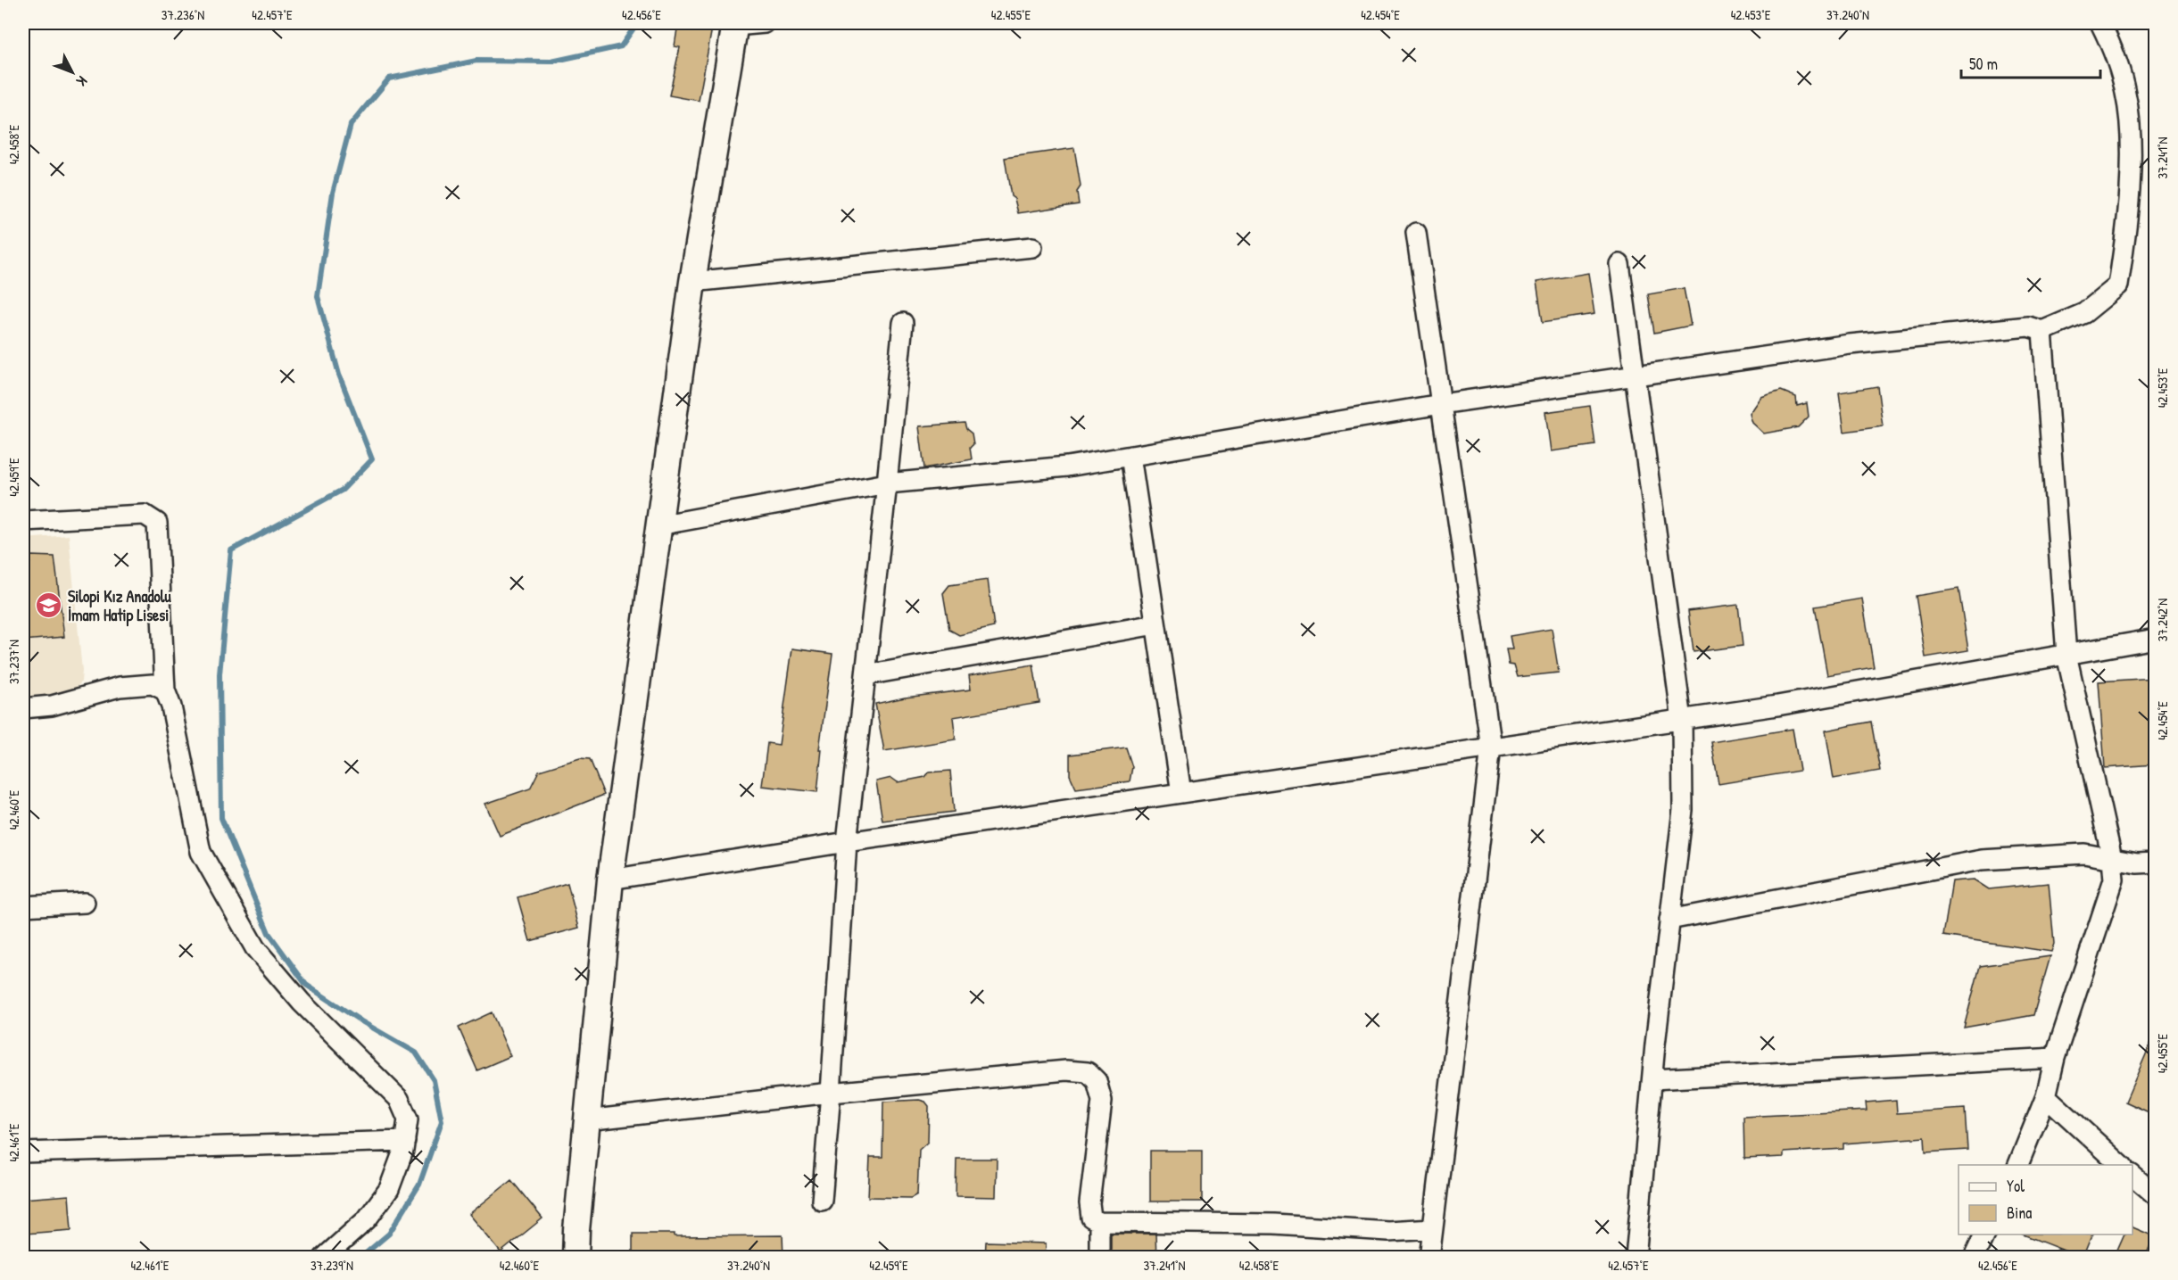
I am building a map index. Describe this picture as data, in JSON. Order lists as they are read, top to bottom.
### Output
{
  "places": {
    "school or university": ["Silopi Kız Anadolu İmam Hatip Lisesi"]
  },
  "legend": ["Yol", "Bina"],
  "scale_bar": "50 m",
  "north": "bottom right",
  "coordinates": [
    "37.236°N",
    "42.457°E",
    "42.456°E",
    "42.455°E",
    "42.454°E",
    "42.453°E",
    "37.240°N",
    "42.458°E",
    "37.241°N",
    "42.459°E",
    "37.242°N",
    "37.237°N",
    "42.460°E",
    "42.461°E",
    "37.239°N"
  ]
}
